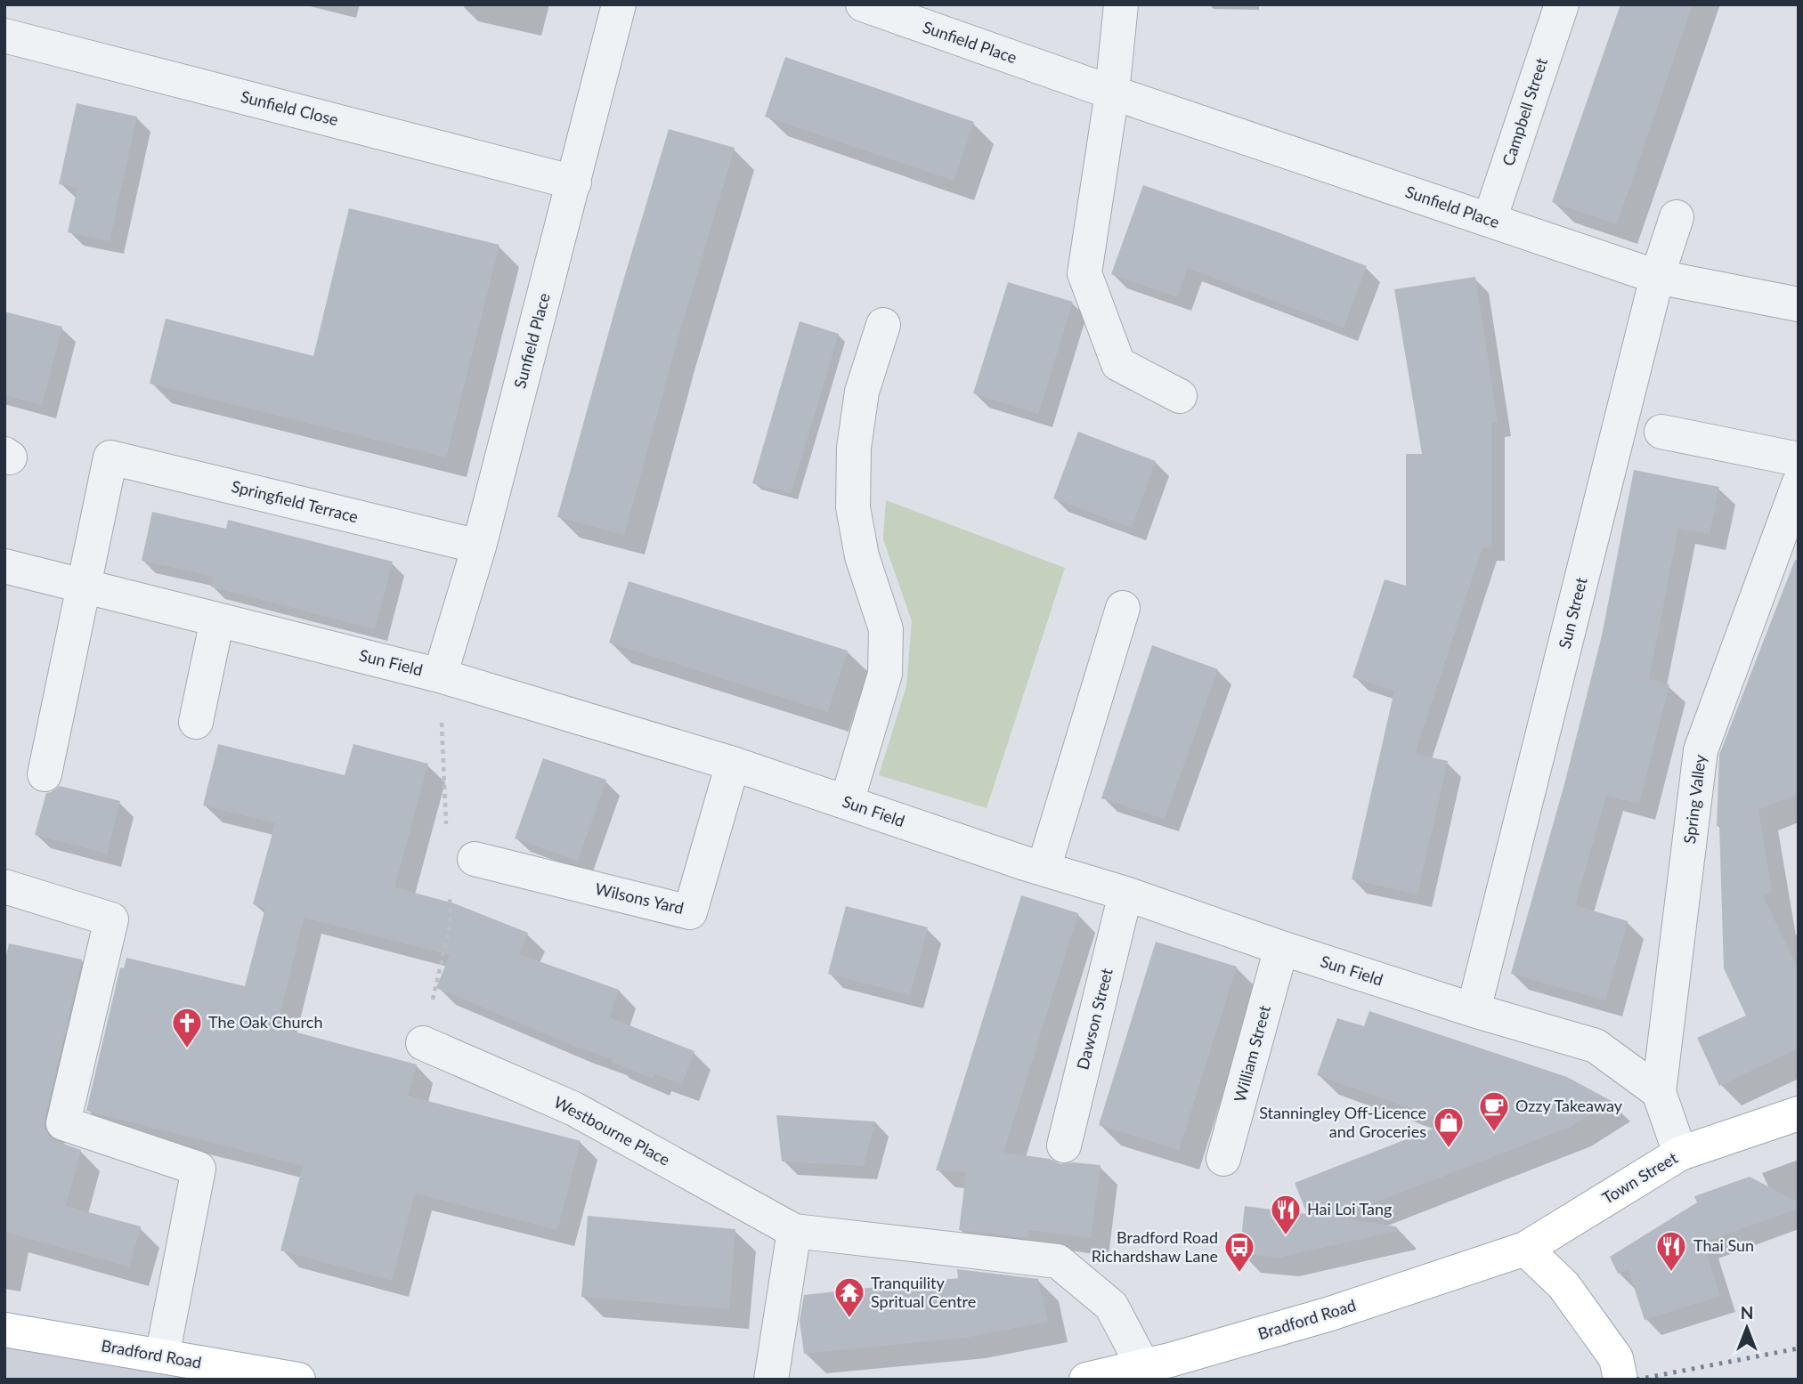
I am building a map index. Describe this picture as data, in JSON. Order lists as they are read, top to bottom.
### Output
{
  "streets": {
    "main road": ["Town Street", "Bradford Road"],
    "street": [
      "Sunfield Place",
      "Sunfield Close",
      "Campbell Street",
      "Springfield Terrace",
      "Sun Street",
      "Sun Field",
      "Spring Valley",
      "Wilsons Yard",
      "Dawson Street",
      "William Street",
      "Westbourne Place"
    ]
  },
  "crossings": [
    ["Sunfield Place", "Sunfield Close"],
    ["Sunfield Place", "Campbell Street"],
    ["Sunfield Place", "Springfield Terrace"],
    ["Sunfield Place", "Sun Street"],
    ["Sunfield Place", "Sun Field"],
    ["Springfield Terrace", "Sun Field"],
    ["Sun Street", "Sun Field"],
    ["Sun Field", "Spring Valley"],
    ["Sun Field", "Wilsons Yard"],
    ["Sun Field", "Dawson Street"],
    ["Sun Field", "William Street"],
    ["Westbourne Place", "Bradford Road"],
    ["Town Street", "Bradford Road"]
  ],
  "places": {
    "church": ["The Oak Church"],
    "cafe": ["Ozzy Takeaway"],
    "shop": ["Stanningley Off-Licence and Groceries"],
    "restaurant": ["Hai Loi Tang", "Thai Sun"],
    "bus stop": ["Bradford Road Richardshaw Lane"],
    "temple": ["Tranquility Spritual Centre"]
  },
  "north": "top"
}
